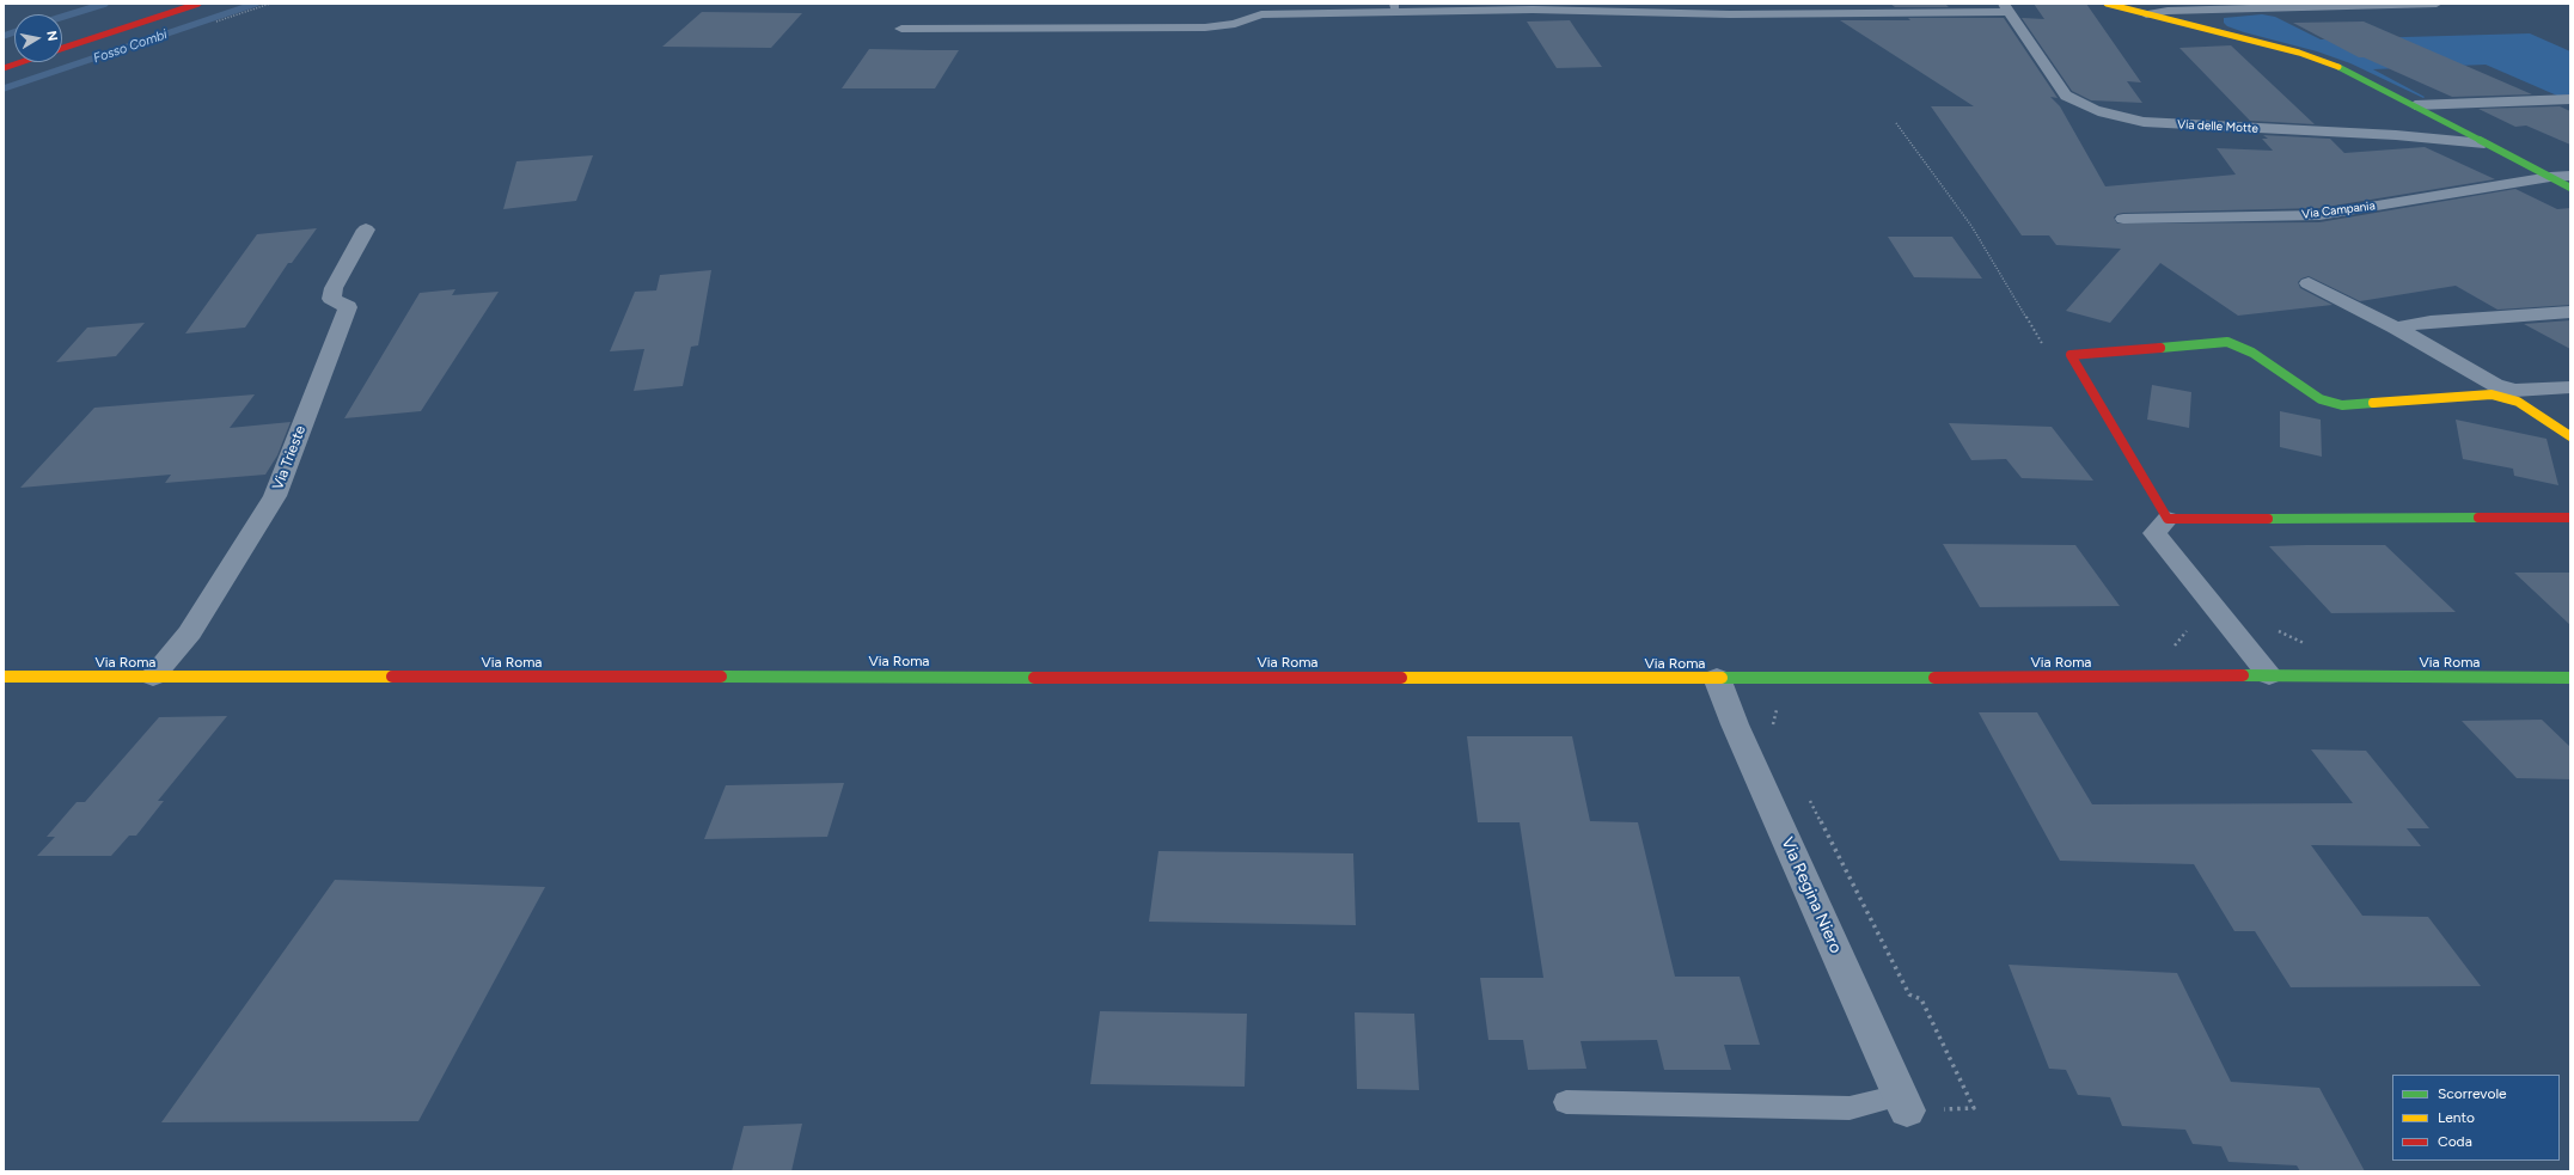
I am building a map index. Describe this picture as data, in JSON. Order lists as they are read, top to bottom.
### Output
{
  "streets": {
    "main road": ["Via delle Motte", "Via Roma"],
    "street": ["Via Campania", "Via Trieste", "Via Regina Niero"]
  },
  "crossings": [
    ["Via delle Motte", "Via Campania"],
    ["Via Trieste", "Via Roma"],
    ["Via Roma", "Via Regina Niero"]
  ],
  "water": ["Fosso Combi"],
  "legend": ["Scorrevole", "Lento", "Coda"],
  "north": "right"
}
